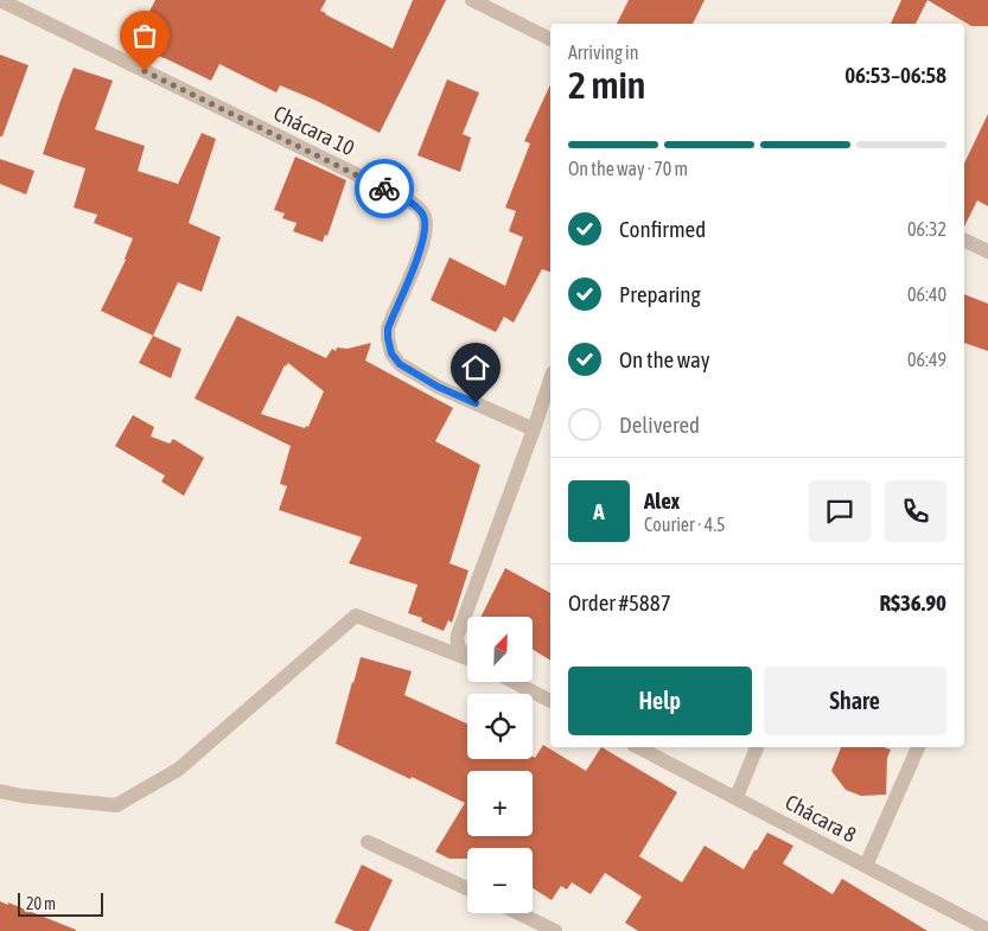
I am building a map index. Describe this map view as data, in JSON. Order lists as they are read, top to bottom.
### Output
{
  "streets": {
    "street": ["Chácara 10", "Chácara 8"]
  },
  "scale_bar": "20 m",
  "north": "top right",
  "page": {
    "heading": ["2 min", "Arriving in", "06:53–06:58"],
    "panel": [
      "Alex",
      "Courier · 4.5",
      "Order #5887",
      "R$36.90"
    ],
    "bar": "On the way · 70 m",
    "list": [
      ["Confirmed", "06:32"],
      ["Preparing", "06:40"],
      ["On the way", "06:49"],
      "Delivered"
    ],
    "round": "A",
    "map_buttons": ["+", "−"],
    "buttons": ["Help", "Share"],
    "scale": "20 m"
  }
}
